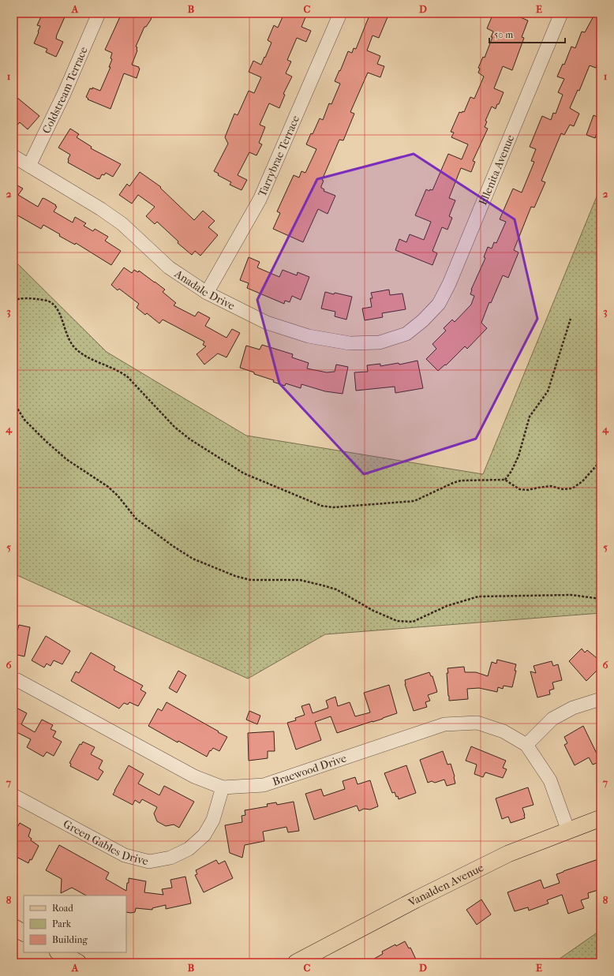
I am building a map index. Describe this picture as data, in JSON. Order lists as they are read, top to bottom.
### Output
{
  "streets": {
    "main road": ["Vanalden Avenue"],
    "street": [
      "Coldstream Terrace",
      "Tarrybrae Terrace",
      "Ellenita Avenue",
      "Anadale Drive",
      "Braewood Drive",
      "Green Gables Drive"
    ]
  },
  "crossings": [
    ["Coldstream Terrace", "Anadale Drive"],
    ["Tarrybrae Terrace", "Anadale Drive"],
    ["Ellenita Avenue", "Anadale Drive"],
    ["Braewood Drive", "Green Gables Drive"],
    ["Braewood Drive", "Vanalden Avenue"]
  ],
  "legend": ["Road", "Park", "Building"],
  "scale_bar": "50 m",
  "grid": {
    "columns": [
      "A",
      "B",
      "C",
      "D",
      "E"
    ],
    "rows": [
      "1",
      "2",
      "3",
      "4",
      "5",
      "6",
      "7",
      "8"
    ]
  }
}
